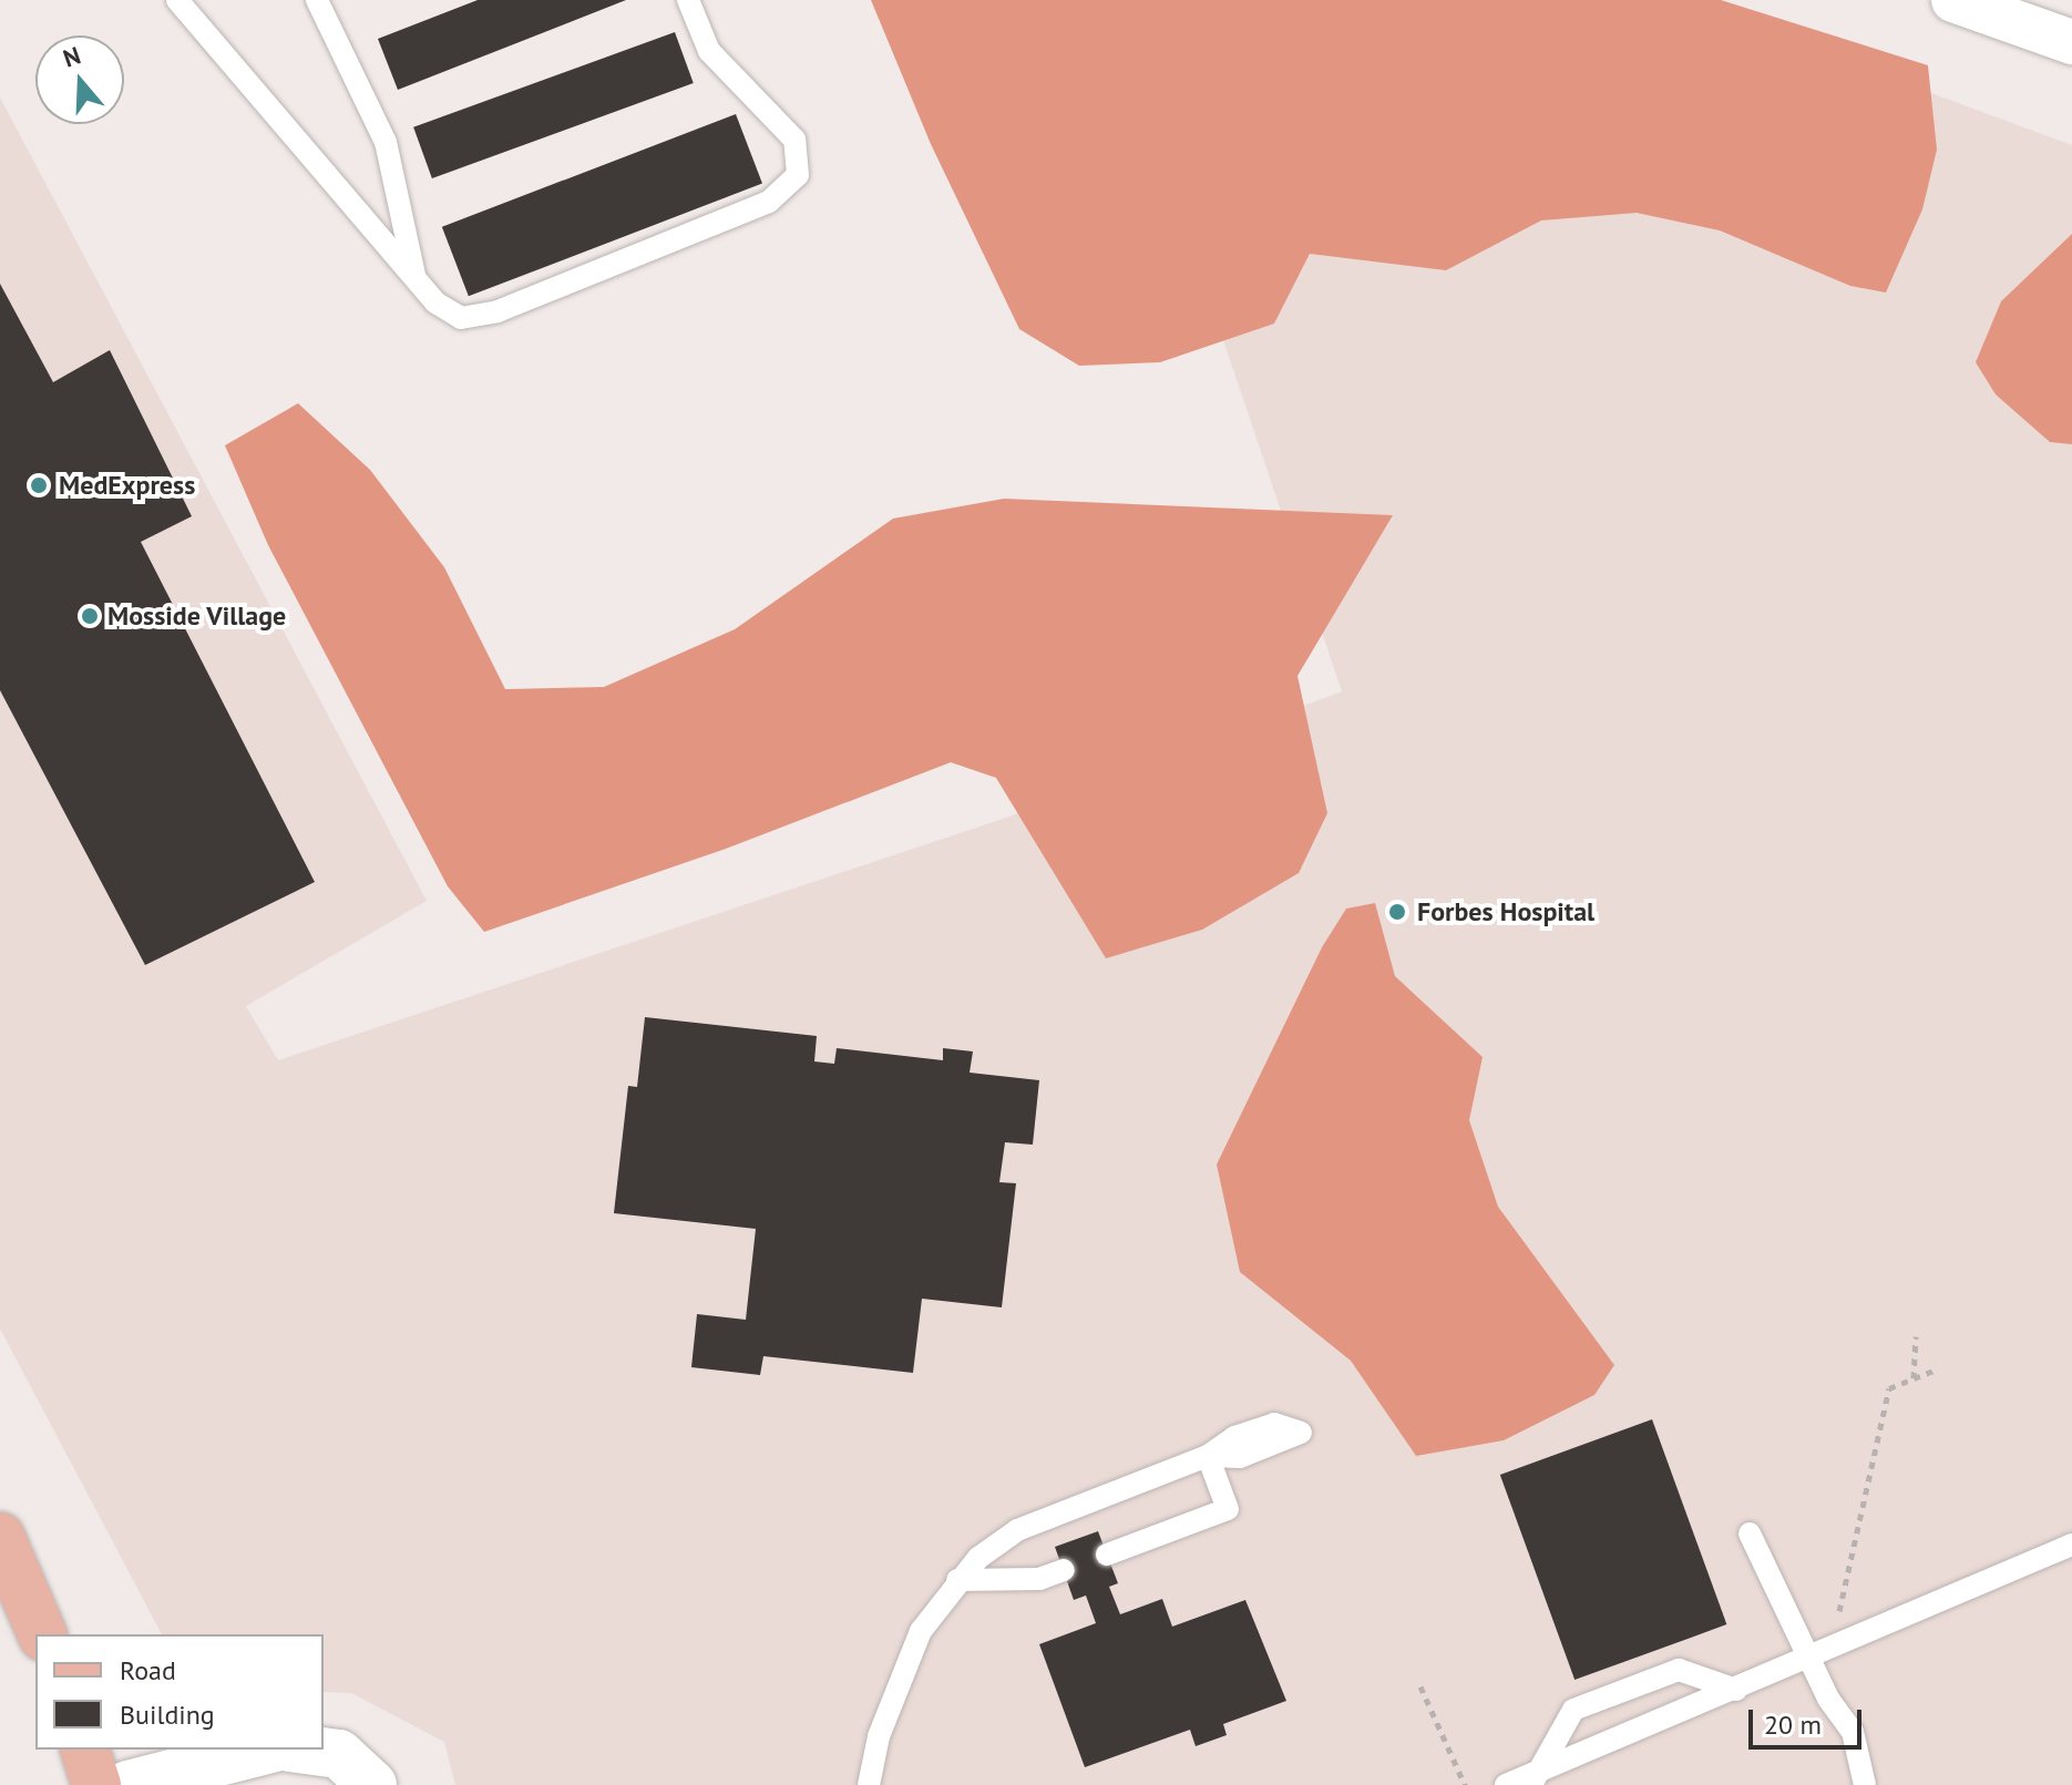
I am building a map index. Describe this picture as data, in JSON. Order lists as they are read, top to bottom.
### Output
{
  "places": ["MedExpress", "Mosside Village", "Forbes Hospital"],
  "legend": ["Road", "Building"],
  "scale_bar": "20 m",
  "north": "top"
}
